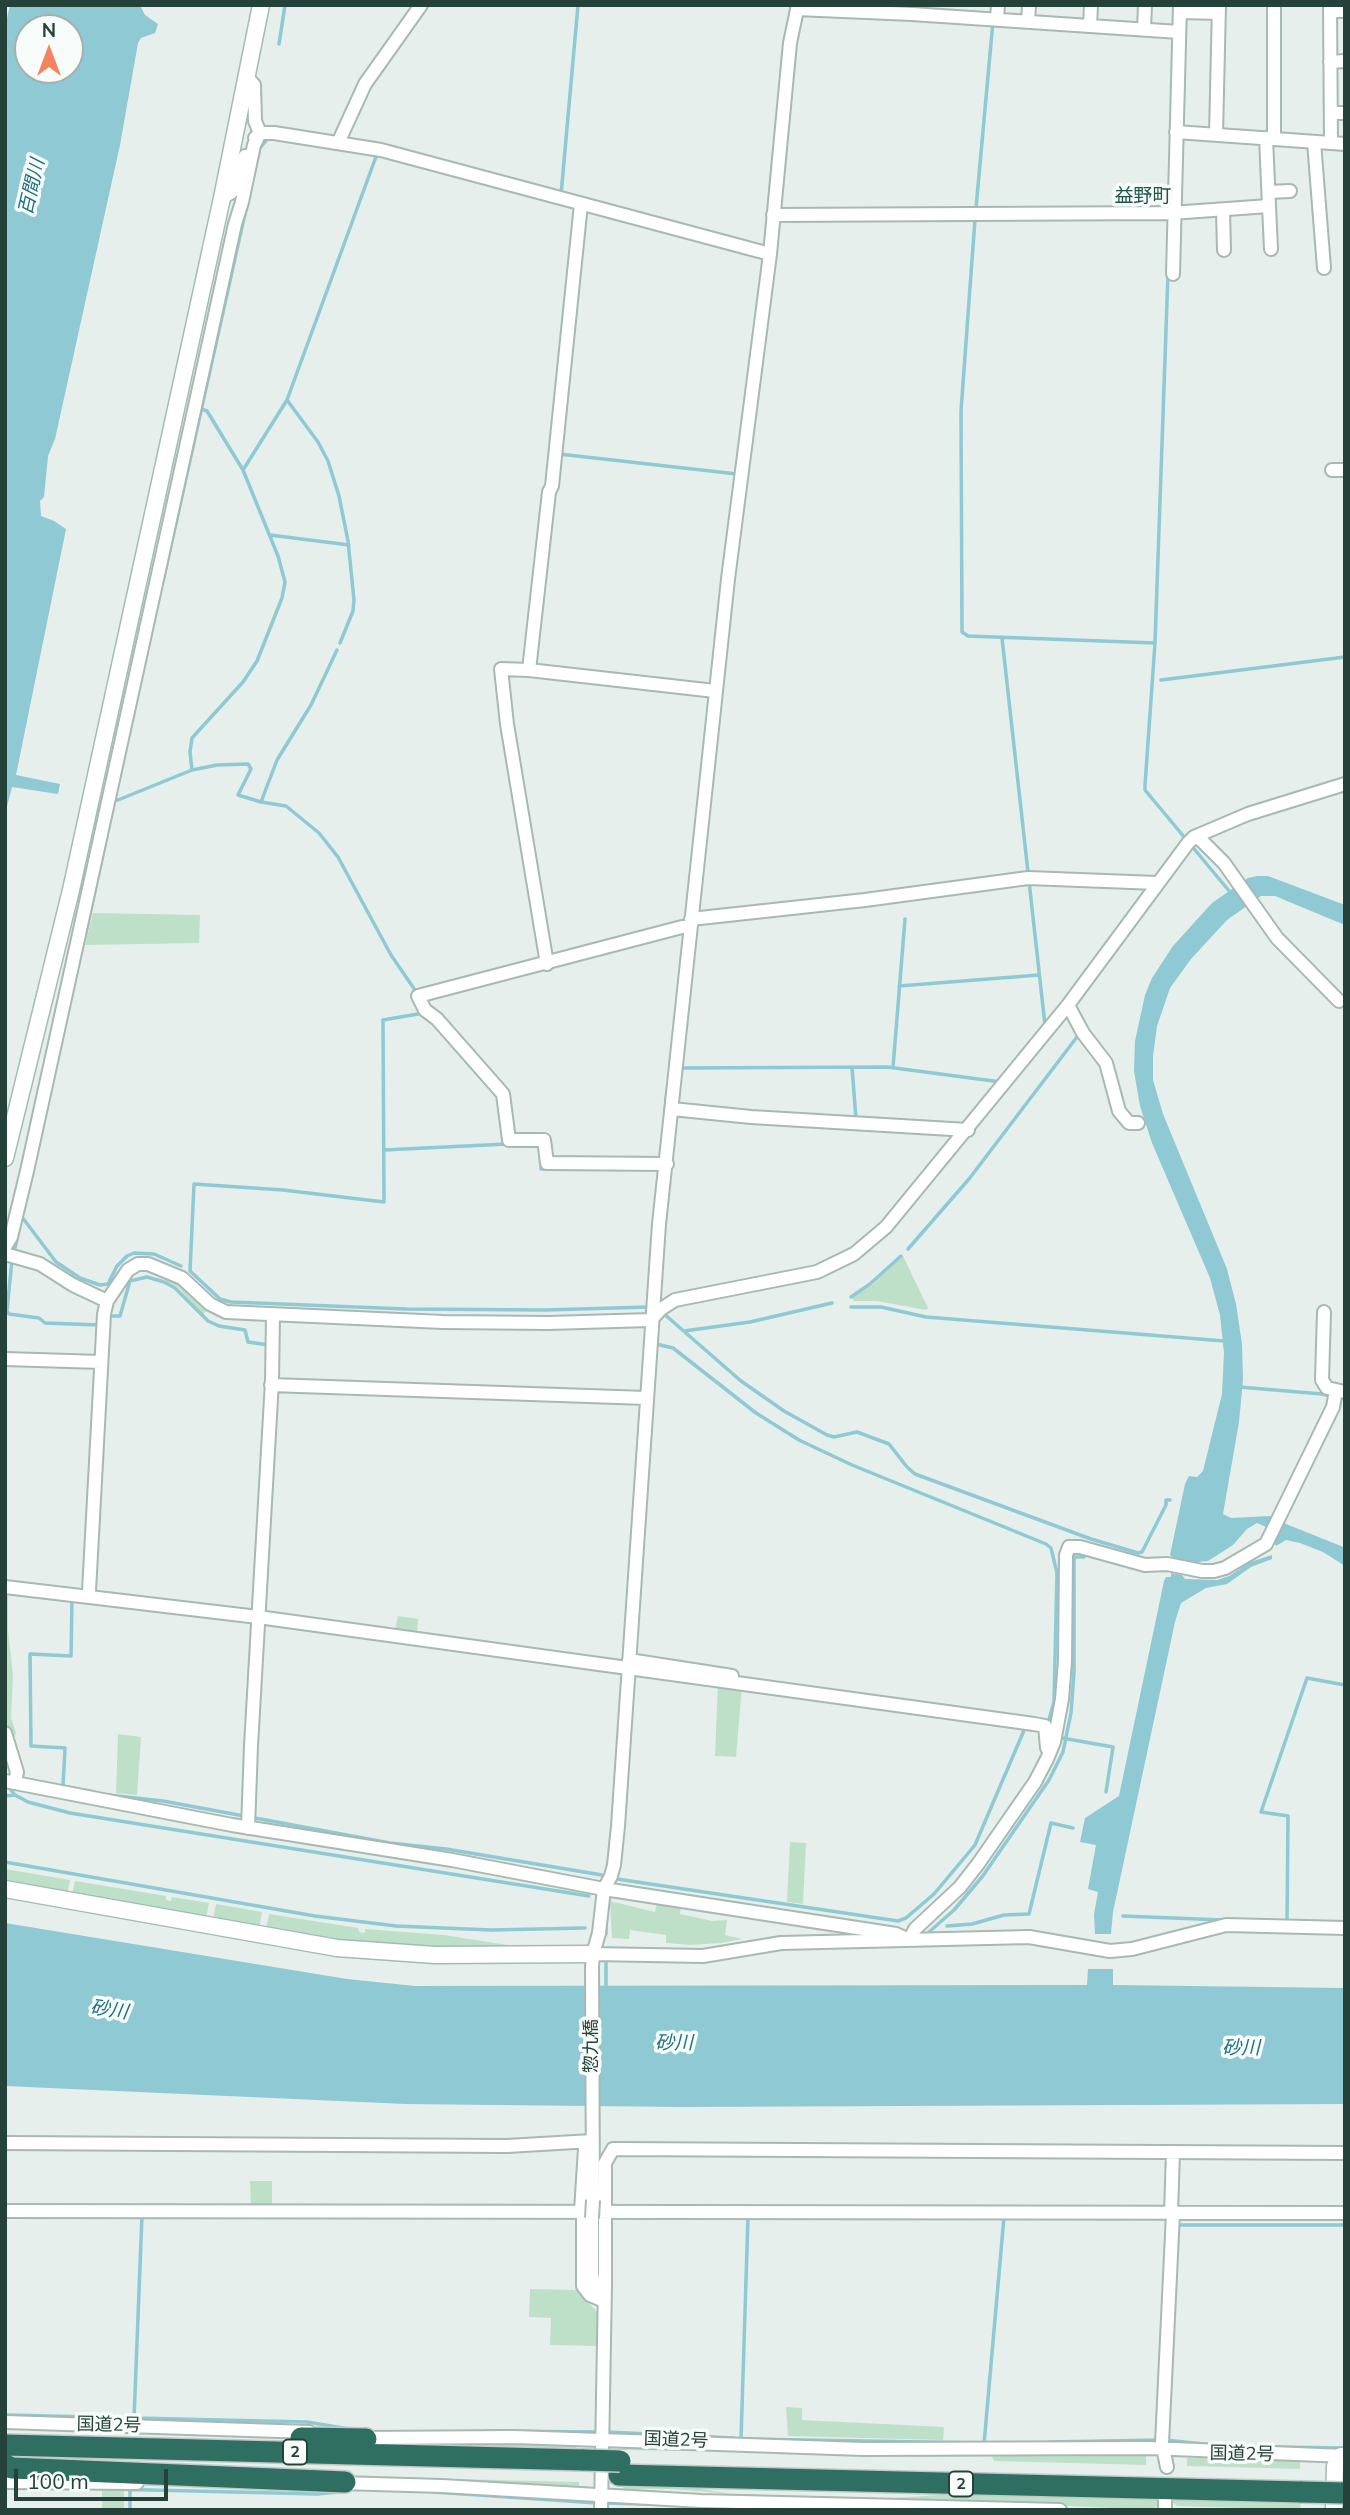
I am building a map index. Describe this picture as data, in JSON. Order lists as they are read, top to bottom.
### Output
{
  "streets": {
    "highway": ["国道2号", "2"],
    "street": ["惣九橋"]
  },
  "districts": ["益野町"],
  "water": ["百間川", "砂川"],
  "scale_bar": "100 m",
  "north": "top"
}
